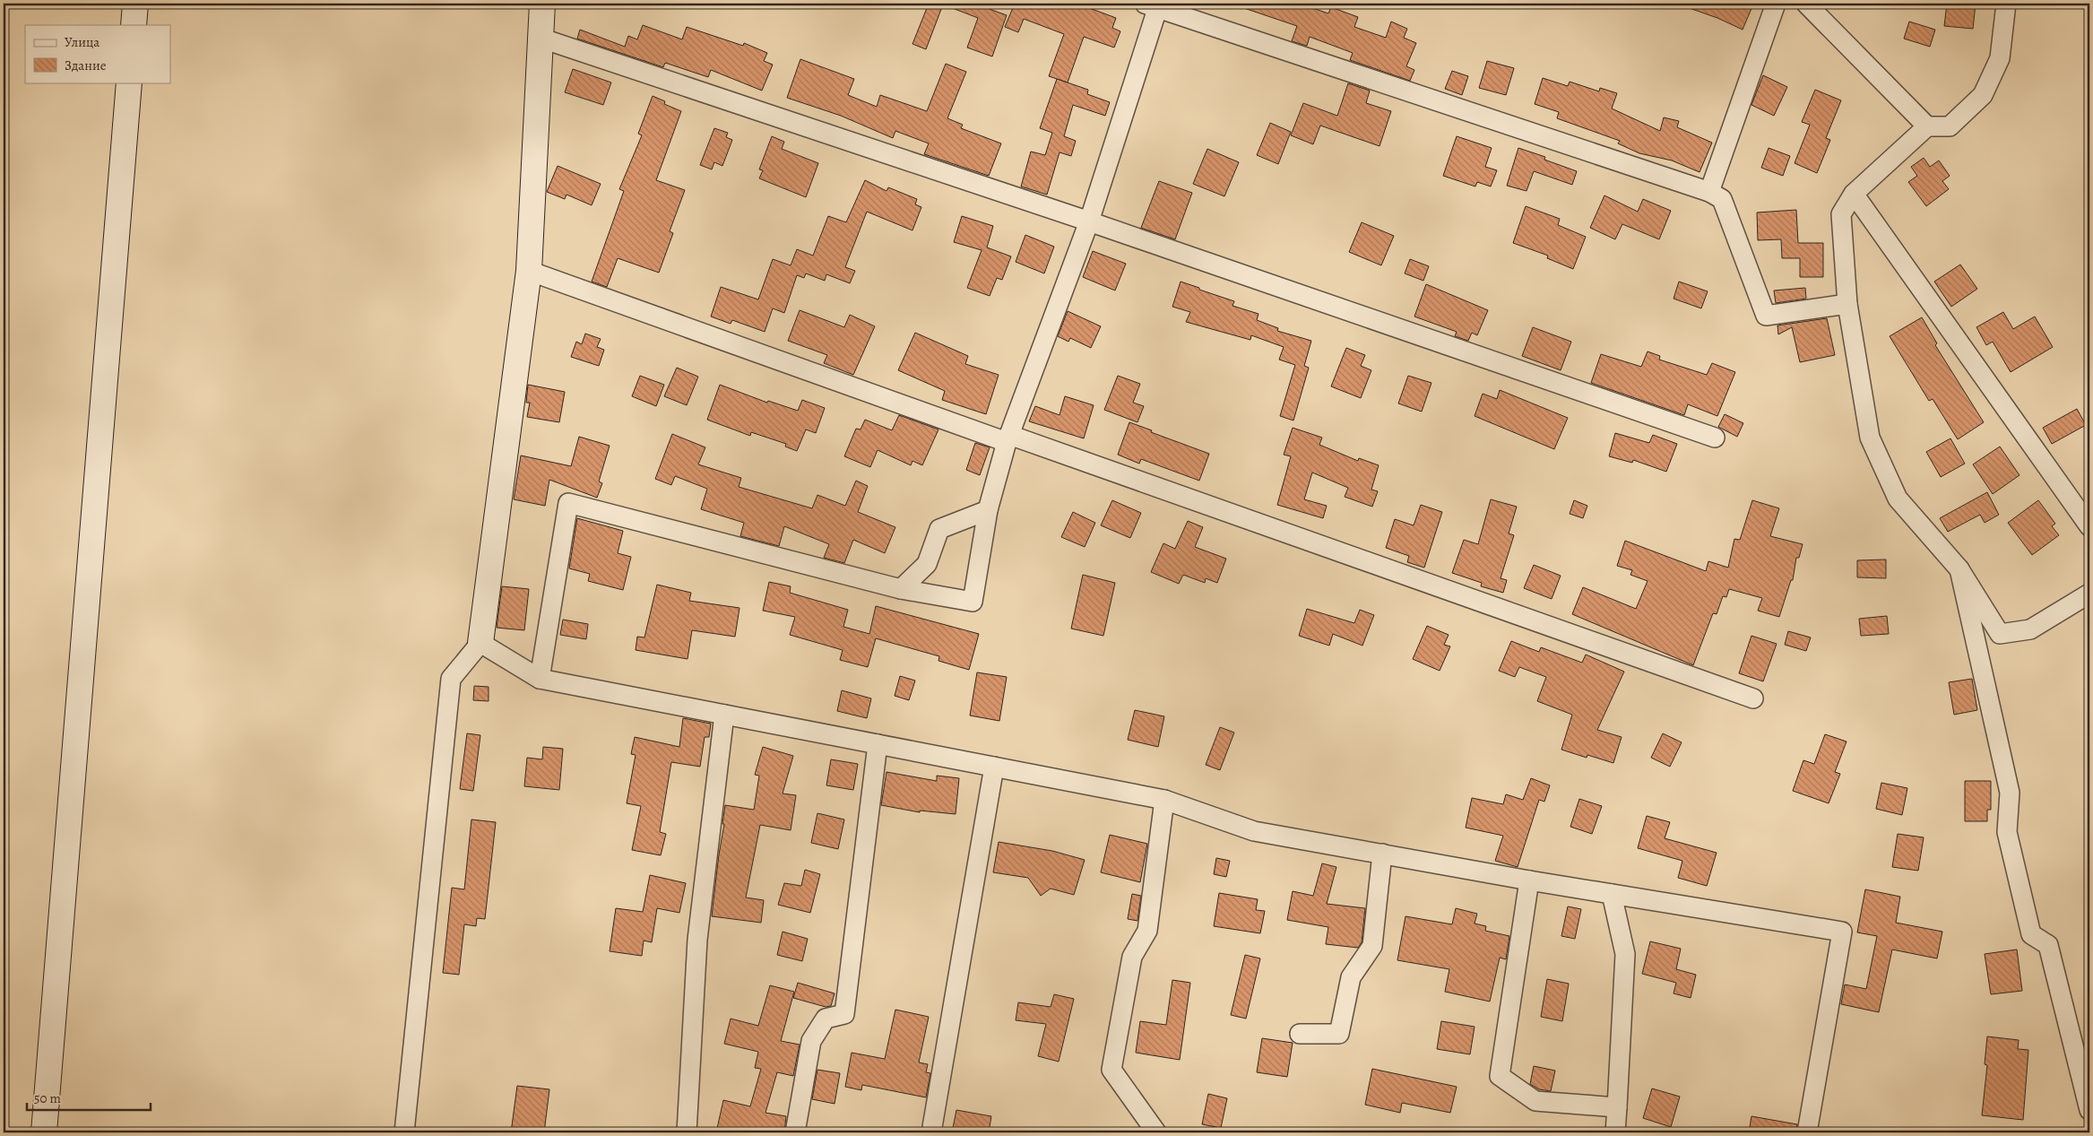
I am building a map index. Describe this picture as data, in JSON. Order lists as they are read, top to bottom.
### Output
{
  "legend": ["Улица", "Здание"],
  "scale_bar": "50 m"
}
